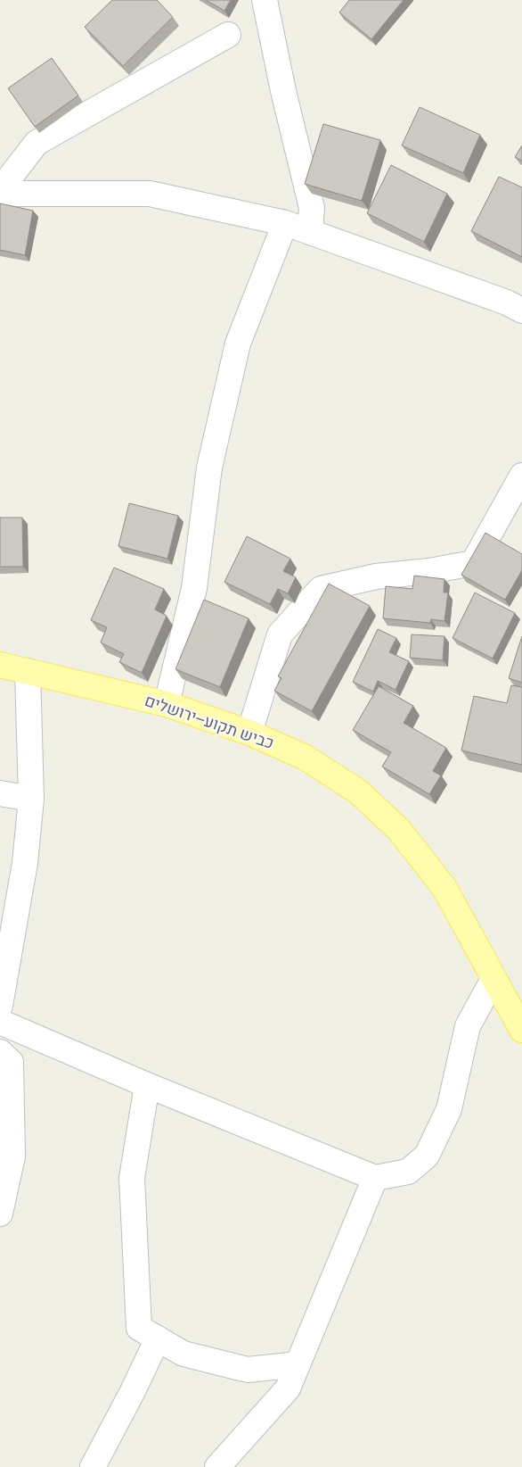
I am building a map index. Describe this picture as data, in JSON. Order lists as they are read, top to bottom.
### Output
{
  "streets": {
    "main road": ["כביש תקוע–ירושלים"]
  }
}
